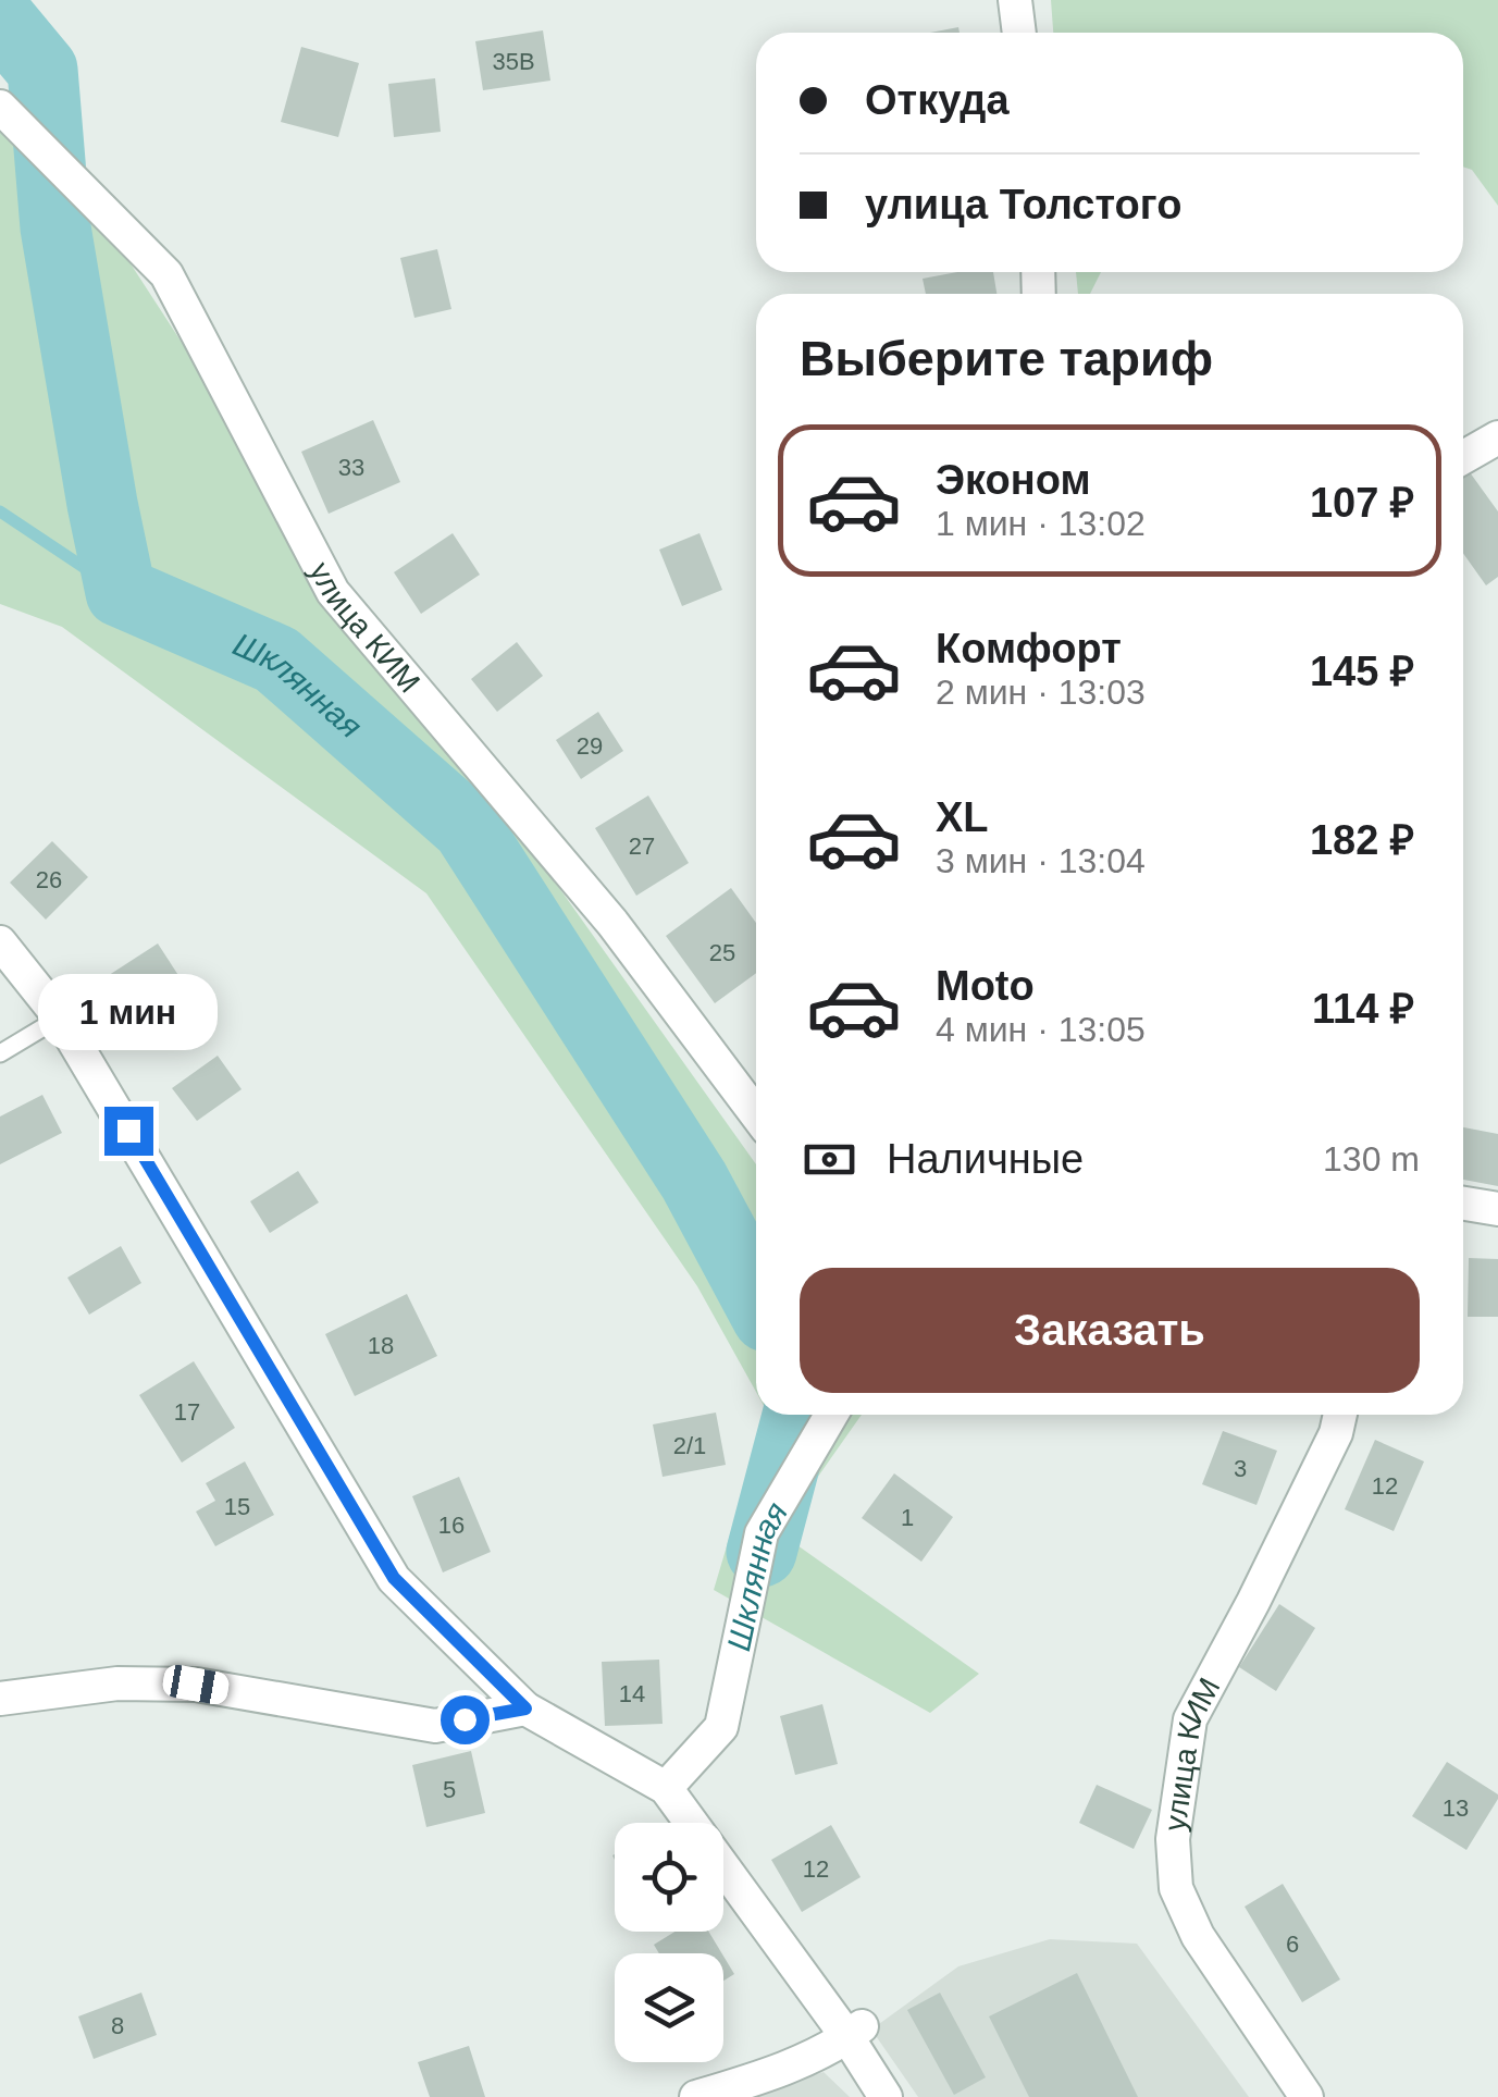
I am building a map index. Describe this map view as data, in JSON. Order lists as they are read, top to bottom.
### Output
{
  "streets": {
    "street": ["улица КИМ"]
  },
  "water": ["Шклянная"],
  "house_numbers": [
    "35В",
    "33",
    "29",
    "27",
    "26",
    "25",
    "18",
    "17",
    "2/1",
    "3",
    "12",
    "15",
    "1",
    "16",
    "14",
    "5",
    "13",
    "12",
    "6",
    "8"
  ],
  "page": {
    "banner": ["Откуда", "улица Толстого"],
    "heading": "Выберите тариф",
    "list": [
      {
        "name": "Эконом",
        "note": "1 мин · 13:02",
        "value": "107 ₽"
      },
      {
        "name": "Комфорт",
        "note": "2 мин · 13:03",
        "value": "145 ₽"
      },
      {
        "name": "XL",
        "note": "3 мин · 13:04",
        "value": "182 ₽"
      },
      {
        "name": "Moto",
        "note": "4 мин · 13:05",
        "value": "114 ₽"
      }
    ],
    "bubble": "1 мин",
    "pay": ["Наличные", "130 m"],
    "buttons": "Заказать"
  }
}
